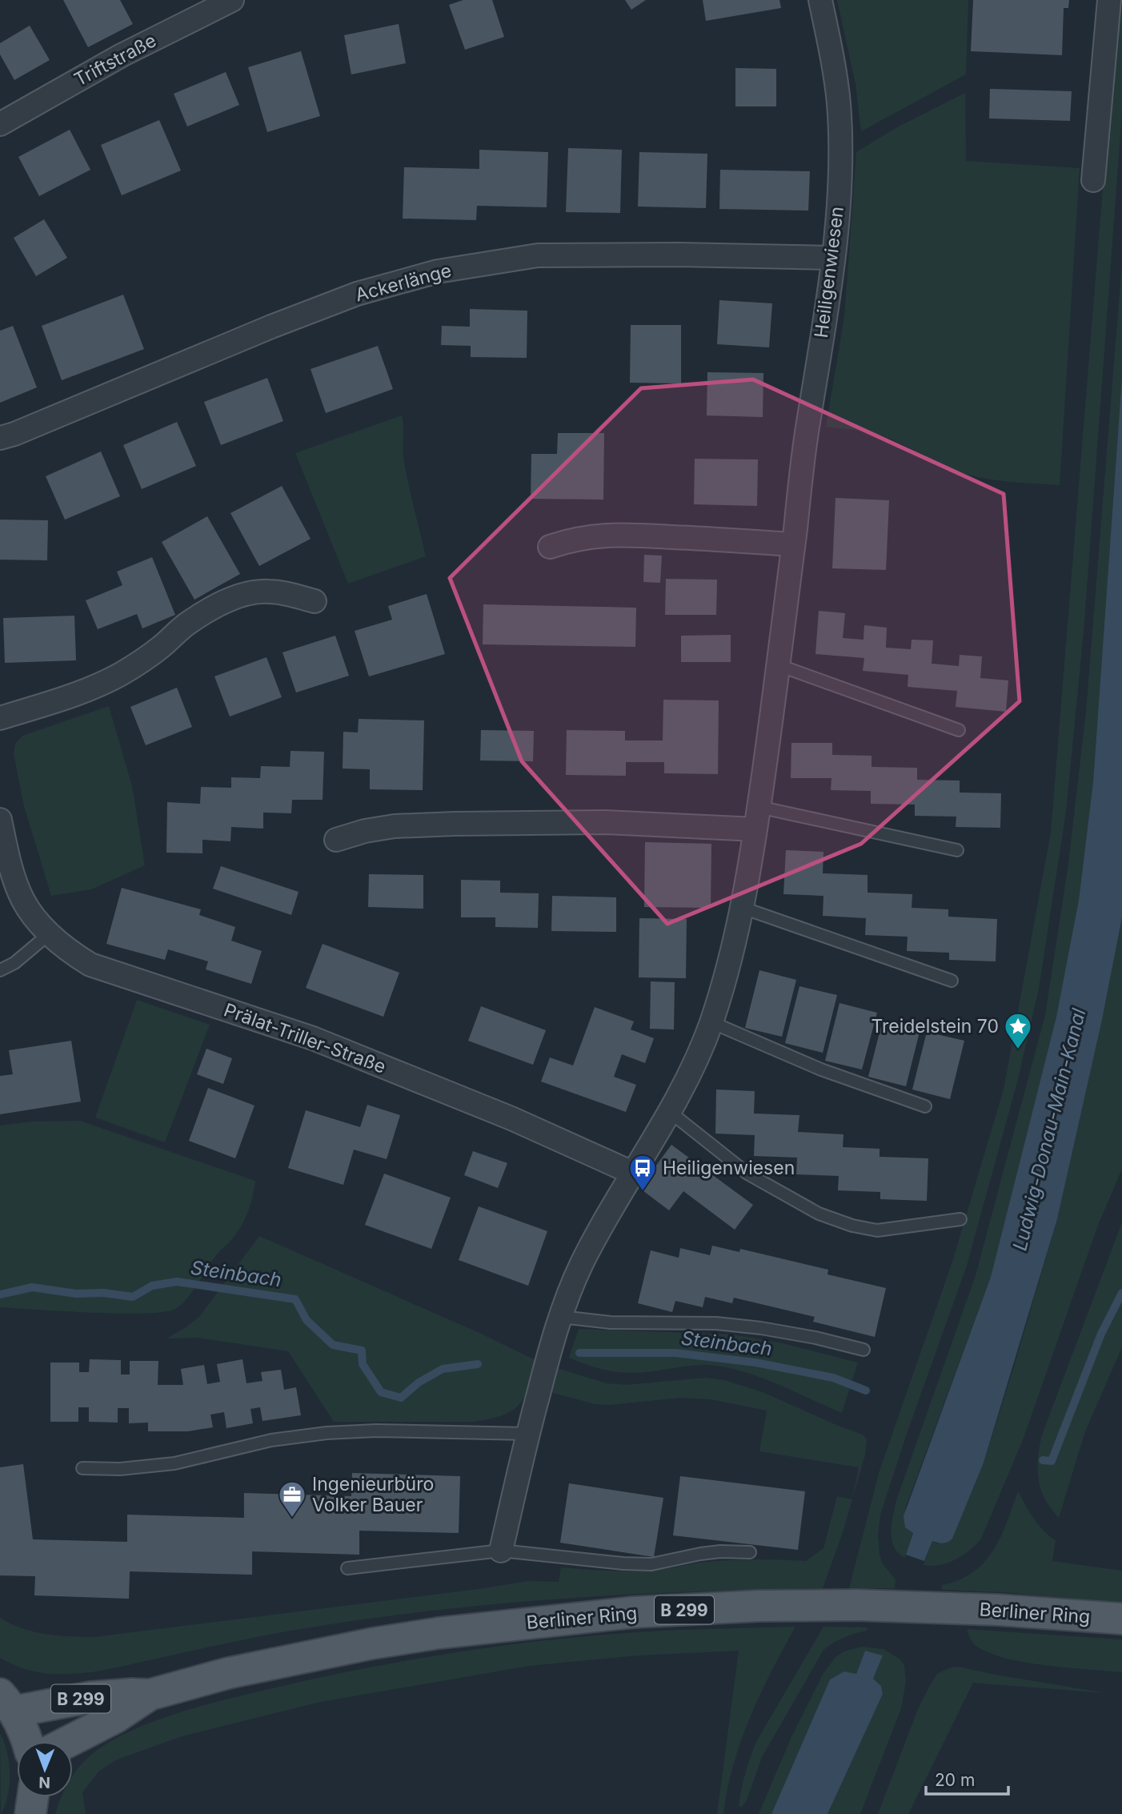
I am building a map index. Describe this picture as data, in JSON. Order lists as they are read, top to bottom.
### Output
{
  "streets": {
    "main road": ["B 299", "Berliner Ring"],
    "street": [
      "Triftstraße",
      "Heiligenwiesen",
      "Ackerlänge",
      "Prälat-Triller-Straße"
    ]
  },
  "crossings": [
    ["Heiligenwiesen", "Ackerlänge"],
    ["Heiligenwiesen", "Prälat-Triller-Straße"]
  ],
  "water": ["Ludwig-Donau-Main-Kanal", "Steinbach"],
  "places": {
    "place": ["Treidelstein 70"],
    "bus stop": ["Heiligenwiesen"],
    "office": ["Ingenieurbüro Volker Bauer"]
  },
  "scale_bar": "20 m",
  "north": "bottom"
}
